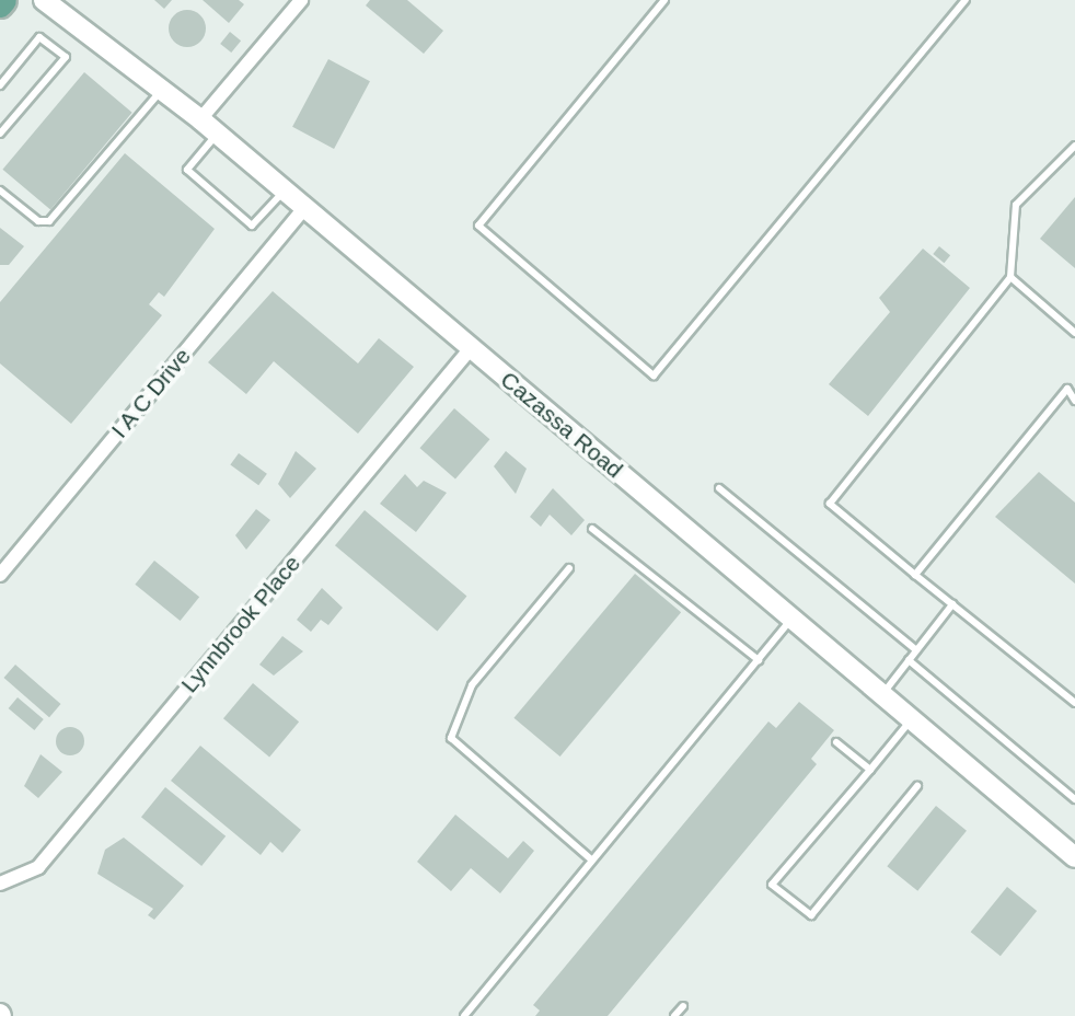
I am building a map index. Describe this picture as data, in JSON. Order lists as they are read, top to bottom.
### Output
{
  "streets": {
    "street": ["I A C Drive", "Cazassa Road", "Lynnbrook Place"]
  },
  "crossings": [
    ["I A C Drive", "Cazassa Road"],
    ["Cazassa Road", "Lynnbrook Place"]
  ]
}
